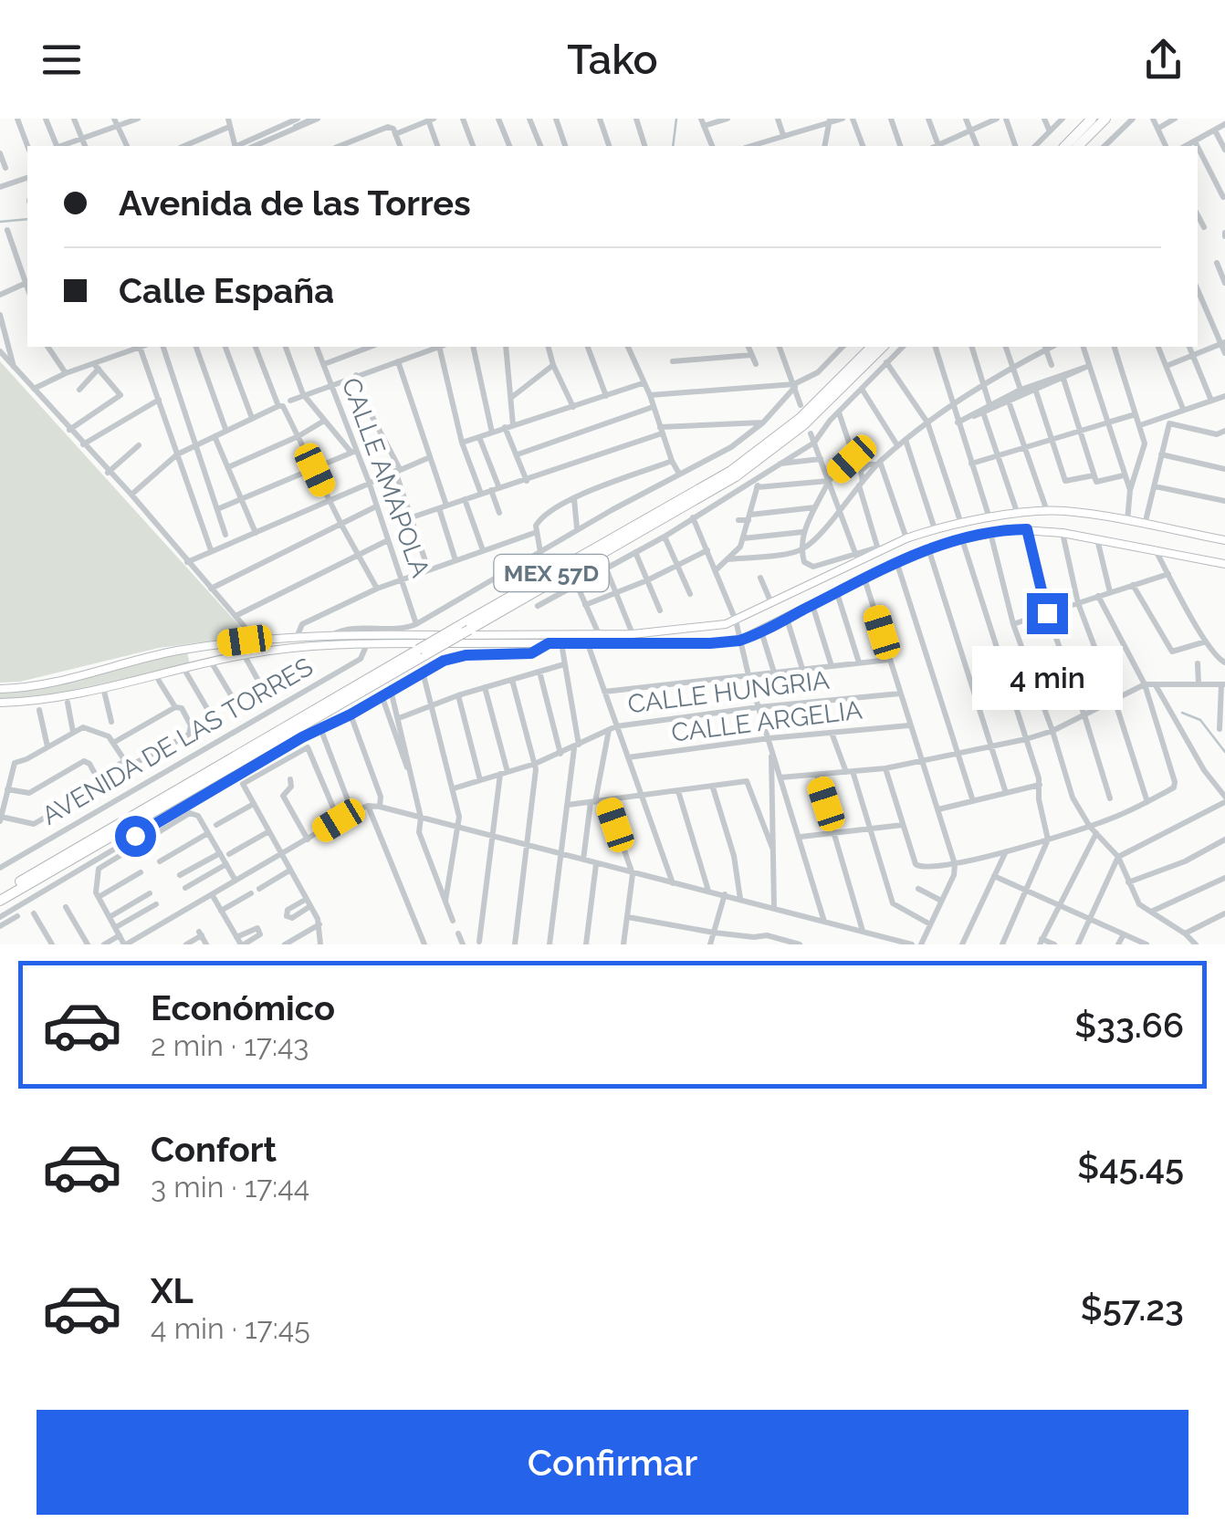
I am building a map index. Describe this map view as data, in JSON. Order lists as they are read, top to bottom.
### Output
{
  "streets": {
    "highway": ["MEX 57D"],
    "street": [
      "CALLE AMAPOLA",
      "CALLE HUNGRIA",
      "CALLE ARGELIA",
      "AVENIDA DE LAS TORRES"
    ]
  },
  "page": {
    "header": "Tako",
    "banner": ["Avenida de las Torres", "Calle España"],
    "bubble": "4 min",
    "list": [
      {
        "name": "Económico",
        "note": "2 min · 17:43",
        "value": "$33.66"
      },
      {
        "name": "Confort",
        "note": "3 min · 17:44",
        "value": "$45.45"
      },
      {
        "name": "XL",
        "note": "4 min · 17:45",
        "value": "$57.23"
      }
    ],
    "buttons": "Confirmar"
  }
}
